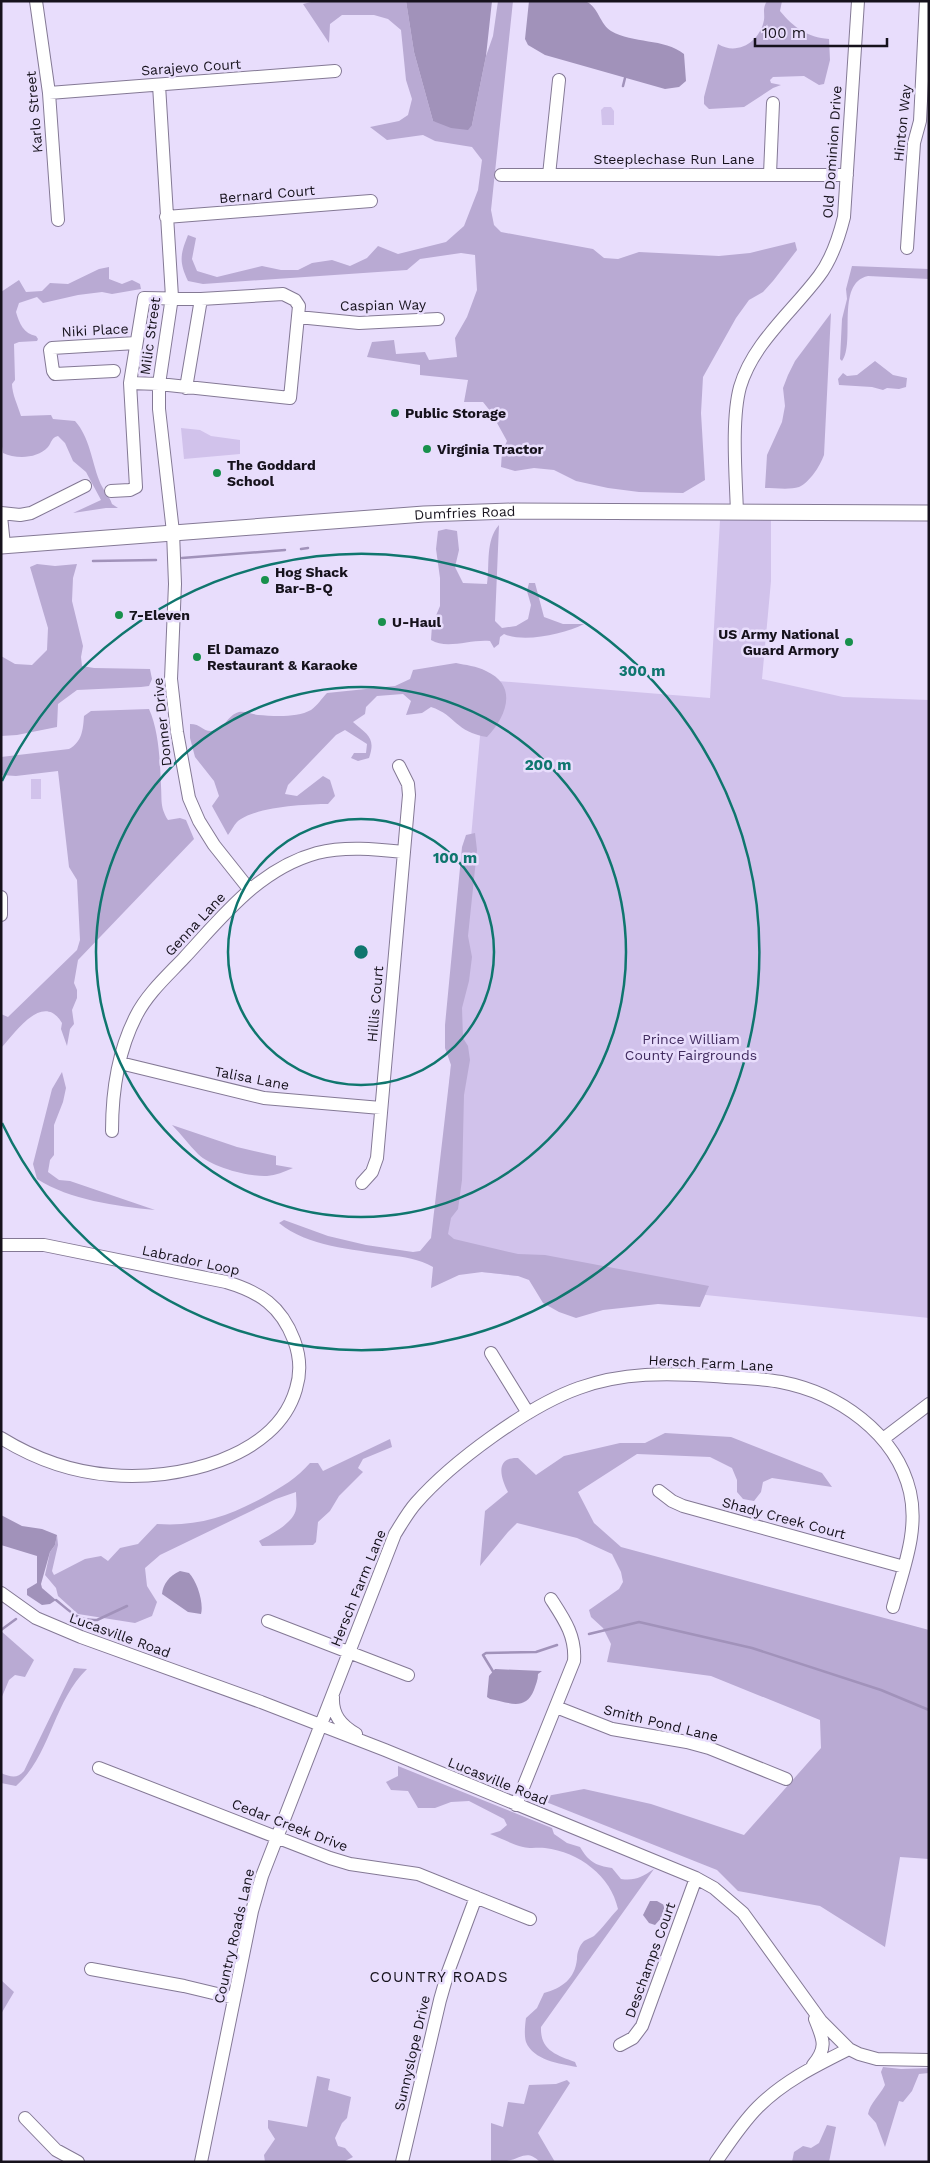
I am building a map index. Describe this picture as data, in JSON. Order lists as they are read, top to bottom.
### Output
{
  "streets": {
    "main road": ["Dumfries Road"],
    "street": [
      "Sarajevo Court",
      "Karlo Street",
      "Hinton Way",
      "Old Dominion Drive",
      "Steeplechase Run Lane",
      "Bernard Court",
      "Caspian Way",
      "Niki Place",
      "Milic Street",
      "Donner Drive",
      "Genna Lane",
      "Hillis Court",
      "Talisa Lane",
      "Labrador Loop",
      "Hersch Farm Lane",
      "Shady Creek Court",
      "Lucasville Road",
      "Smith Pond Lane",
      "Cedar Creek Drive",
      "Country Roads Lane",
      "Deschamps Court",
      "Sunnyslope Drive"
    ]
  },
  "crossings": [
    ["Sarajevo Court", "Karlo Street"],
    ["Sarajevo Court", "Milic Street"],
    ["Old Dominion Drive", "Steeplechase Run Lane"],
    ["Old Dominion Drive", "Dumfries Road"],
    ["Bernard Court", "Milic Street"],
    ["Niki Place", "Milic Street"],
    ["Milic Street", "Dumfries Road"],
    ["Milic Street", "Donner Drive"],
    ["Dumfries Road", "Donner Drive"],
    ["Donner Drive", "Genna Lane"],
    ["Genna Lane", "Hillis Court"],
    ["Genna Lane", "Talisa Lane"],
    ["Hillis Court", "Talisa Lane"],
    ["Hersch Farm Lane", "Shady Creek Court"],
    ["Hersch Farm Lane", "Lucasville Road"],
    ["Hersch Farm Lane", "Country Roads Lane"],
    ["Lucasville Road", "Country Roads Lane"],
    ["Lucasville Road", "Deschamps Court"],
    ["Cedar Creek Drive", "Country Roads Lane"],
    ["Cedar Creek Drive", "Sunnyslope Drive"]
  ],
  "districts": ["COUNTRY ROADS"],
  "parks": ["Prince William County Fairgrounds"],
  "places": [
    "Public Storage",
    "Virginia Tractor",
    "The Goddard School",
    "Hog Shack Bar-B-Q",
    "7-Eleven",
    "U-Haul",
    "US Army National Guard Armory",
    "El Damazo Restaurant & Karaoke"
  ],
  "scale_bar": "100 m",
  "rings": ["300 m", "200 m", "100 m"]
}
